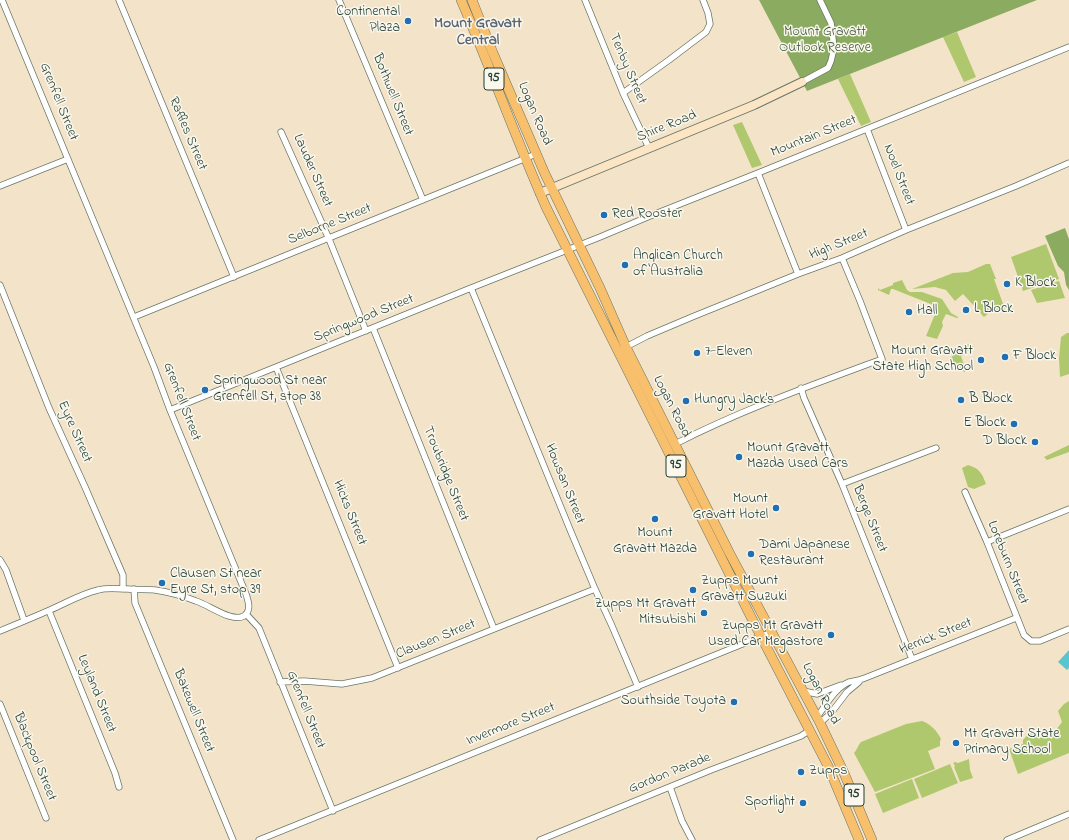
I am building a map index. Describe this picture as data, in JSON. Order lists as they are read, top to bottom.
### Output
{
  "streets": {
    "main road": ["95", "Logan Road"],
    "street": [
      "Tenby Street",
      "Bothwell Street",
      "Grenfell Street",
      "Shire Road",
      "Raffles Street",
      "Mountain Street",
      "Lauder Street",
      "Noel Street",
      "Selborne Street",
      "High Street",
      "Springwood Street",
      "Eyre Street",
      "Troubridge Street",
      "Howsan Street",
      "Hicks Street",
      "Berge Street",
      "Loreburn Street",
      "Herrick Street",
      "Clausen Street",
      "Leyland Street",
      "Bakewell Street",
      "Invermore Street",
      "Blackpool Street",
      "Gordon Parade"
    ]
  },
  "crossings": [
    ["Tenby Street", "Shire Road"],
    ["Bothwell Street", "Selborne Street"],
    ["Grenfell Street", "Selborne Street"],
    ["Grenfell Street", "Springwood Street"],
    ["Grenfell Street", "Clausen Street"],
    ["Grenfell Street", "Invermore Street"],
    ["Logan Road", "Shire Road"],
    ["Logan Road", "Mountain Street"],
    ["Logan Road", "Selborne Street"],
    ["Logan Road", "High Street"],
    ["Logan Road", "Springwood Street"],
    ["Logan Road", "Herrick Street"],
    ["Logan Road", "Invermore Street"],
    ["Logan Road", "Gordon Parade"],
    ["Raffles Street", "Selborne Street"],
    ["Mountain Street", "Noel Street"],
    ["Mountain Street", "Springwood Street"],
    ["Lauder Street", "Selborne Street"],
    ["Lauder Street", "Springwood Street"],
    ["Noel Street", "High Street"],
    ["Springwood Street", "Troubridge Street"],
    ["Springwood Street", "Howsan Street"],
    ["Springwood Street", "Hicks Street"],
    ["Troubridge Street", "Clausen Street"],
    ["Howsan Street", "Clausen Street"],
    ["Howsan Street", "Invermore Street"],
    ["Hicks Street", "Clausen Street"],
    ["Berge Street", "Herrick Street"],
    ["Loreburn Street", "Herrick Street"]
  ],
  "districts": ["Mount Gravatt Central"],
  "parks": ["Mount Gravatt Outlook Reserve"],
  "places": [
    "Continental Plaza",
    "Red Rooster",
    "Anglican Church of Australia",
    "K Block",
    "L Block",
    "Hall",
    "7-Eleven",
    "F Block",
    "Mount Gravatt State High School",
    "Springwood St near Grenfell St, stop 38",
    "B Block",
    "Hungry Jack's",
    "E Block",
    "D Block",
    "Mount Gravatt Mazda Used Cars",
    "Mount Gravatt Hotel",
    "Mount Gravatt Mazda",
    "Dami Japanese Restaurant",
    "Clausen St near Eyre St, stop 39",
    "Zupps Mount Gravatt Suzuki",
    "Zupps Mt Gravatt Mitsubishi",
    "Zupps Mt Gravatt Used Car Megastore",
    "Southside Toyota",
    "Mt Gravatt State Primary School",
    "Zupps",
    "Spotlight"
  ]
}
